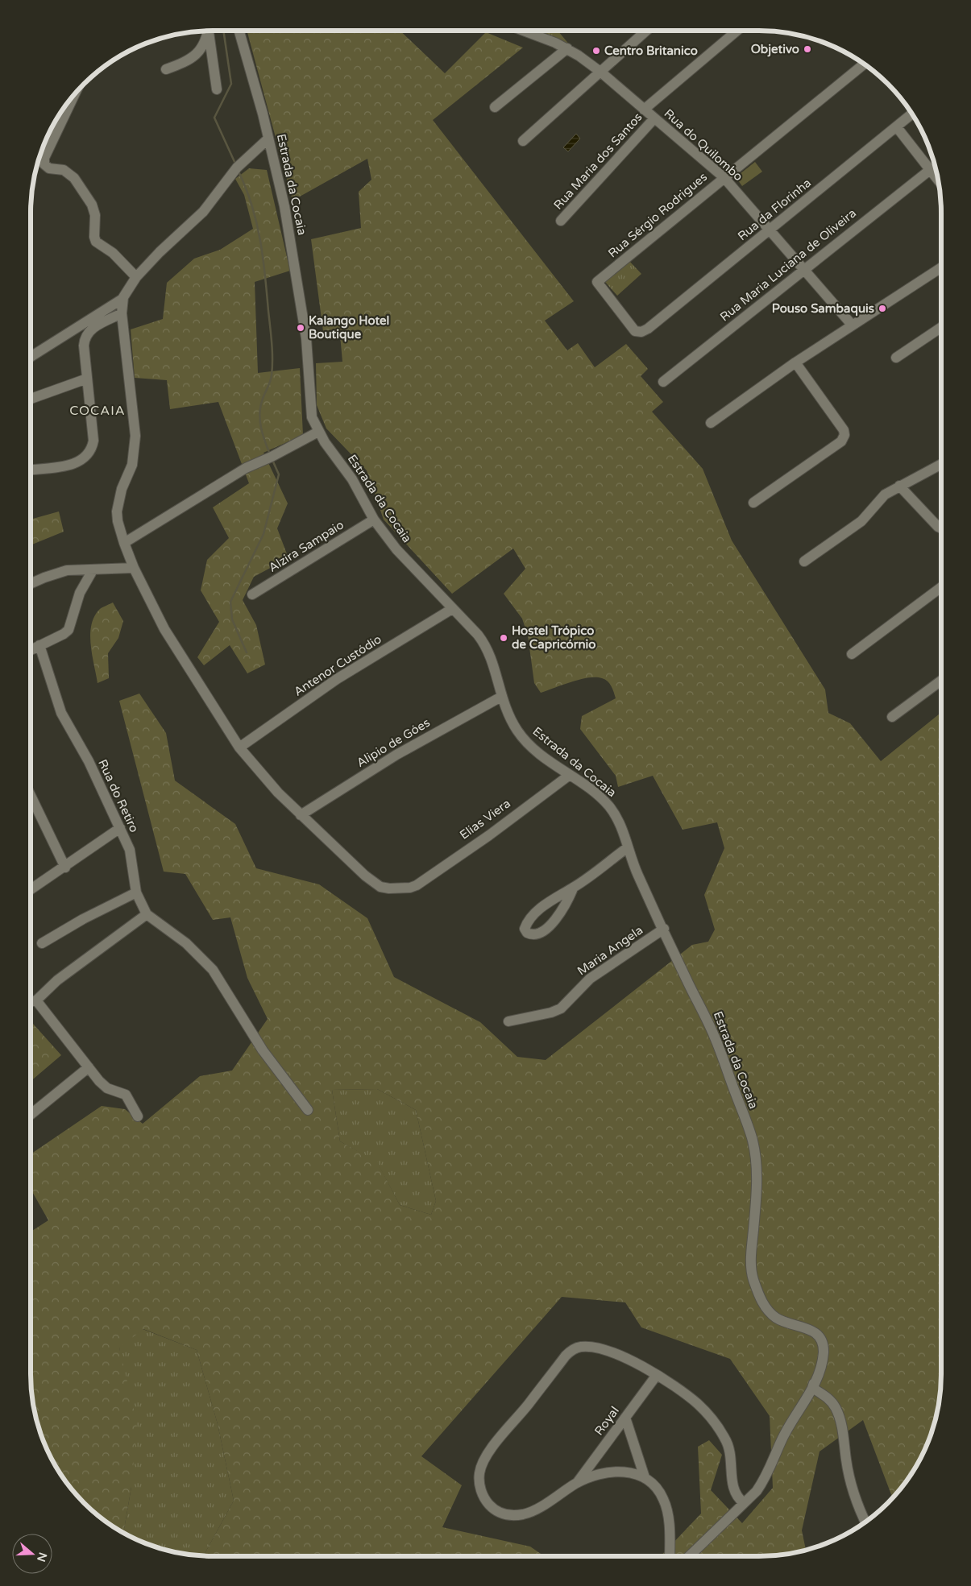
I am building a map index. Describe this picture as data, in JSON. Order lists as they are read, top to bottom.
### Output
{
  "streets": {
    "street": [
      "Rua do Quilombo",
      "Rua Maria dos Santos",
      "Estrada da Cocaia",
      "Rua da Florinha",
      "Rua Sérgio Rodrigues",
      "Rua Maria Luciana de Oliveira",
      "Alzira Sampaio",
      "Antenor Custódio",
      "Alipio de Góes",
      "Rua do Retiro",
      "Maria Angela",
      "Royal"
    ]
  },
  "crossings": [
    ["Rua do Quilombo", "Rua Maria dos Santos"],
    ["Rua do Quilombo", "Rua da Florinha"],
    ["Rua do Quilombo", "Rua Sérgio Rodrigues"],
    ["Rua do Quilombo", "Rua Maria Luciana de Oliveira"],
    ["Estrada da Cocaia", "Alzira Sampaio"],
    ["Estrada da Cocaia", "Antenor Custódio"],
    ["Estrada da Cocaia", "Alipio de Góes"],
    ["Estrada da Cocaia", "Maria Angela"],
    ["Rua da Florinha", "Rua Sérgio Rodrigues"]
  ],
  "districts": ["COCAIA"],
  "places": [
    "Objetivo",
    "Centro Britanico",
    "Pouso Sambaquis",
    "Kalango Hotel Boutique",
    "Hostel Trópico de Capricórnio"
  ],
  "north": "right"
}
